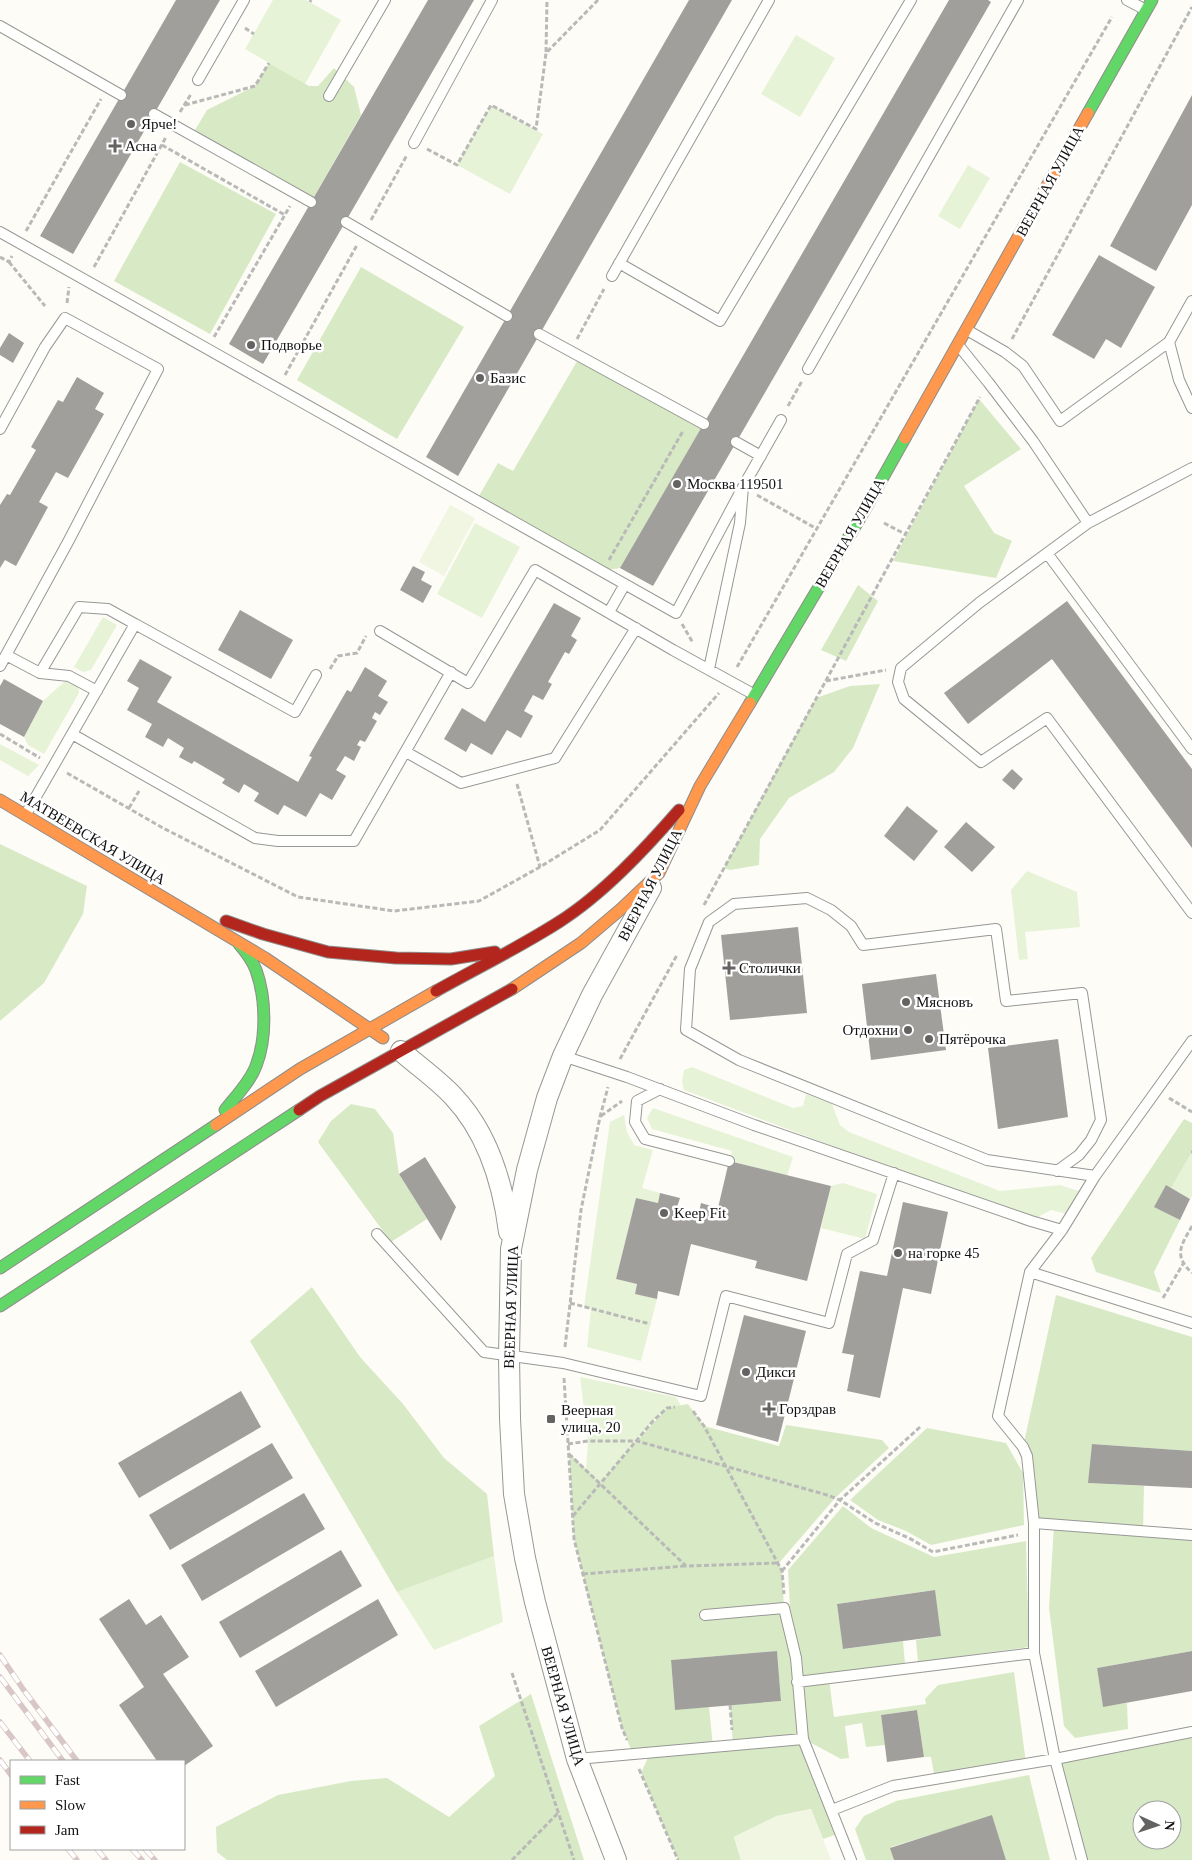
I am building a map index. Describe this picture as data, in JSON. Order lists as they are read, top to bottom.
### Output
{
  "streets": {
    "street": ["ВЕЕРНАЯ УЛИЦА", "МАТВЕЕВСКАЯ УЛИЦА"]
  },
  "places": {
    "other": [
      "Ярче!",
      "Подворье",
      "Базис",
      "Москва 119501",
      "Мясновъ",
      "Отдохни",
      "Пятёрочка",
      "Keep Fit",
      "на горке 45",
      "Дикси"
    ],
    "health": ["Асна", "Столички", "Горздрав"],
    "transit": ["Веерная улица, 20"]
  },
  "legend": ["Fast", "Slow", "Jam"],
  "north": "right"
}
